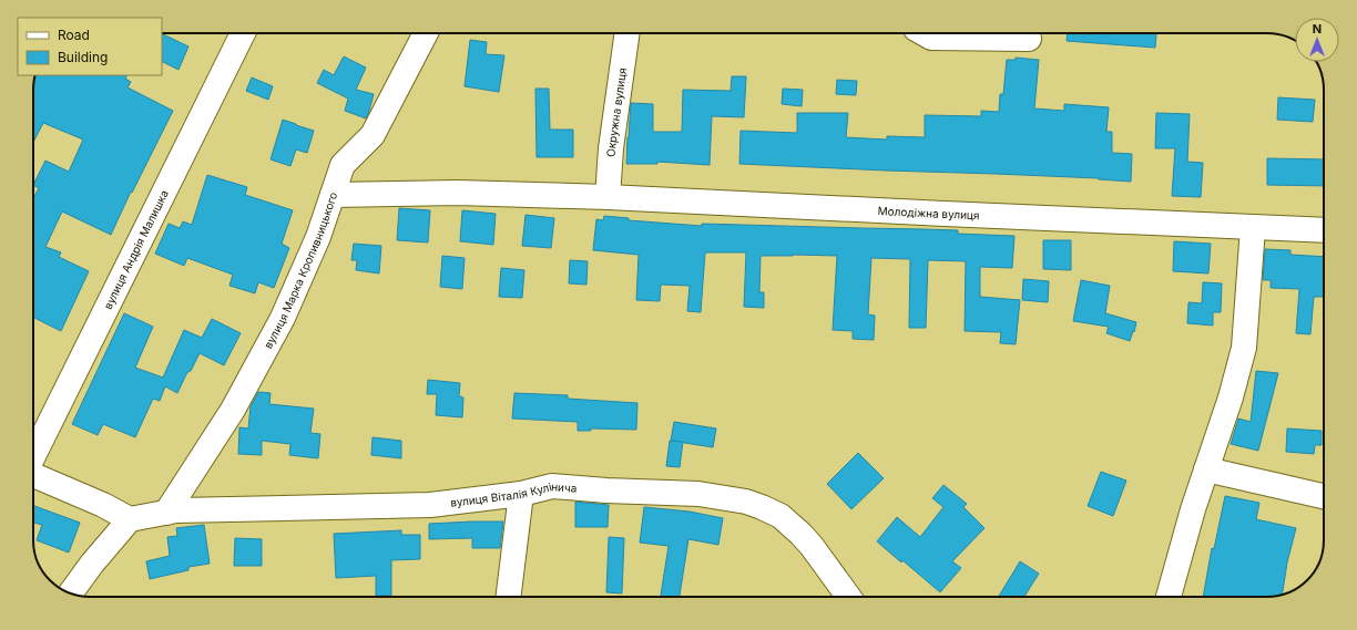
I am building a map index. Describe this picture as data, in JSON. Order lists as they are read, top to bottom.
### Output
{
  "streets": {
    "street": [
      "Окружна вулиця",
      "Молодіжна вулиця",
      "вулиця Андрія Малишка",
      "вулиця Марка Кропивницького",
      "вулиця Віталія Кулінича"
    ]
  },
  "crossings": [
    ["Окружна вулиця", "Молодіжна вулиця"],
    ["Молодіжна вулиця", "вулиця Марка Кропивницького"],
    ["вулиця Марка Кропивницького", "вулиця Віталія Кулінича"]
  ],
  "legend": ["Road", "Building"],
  "north": "top"
}
